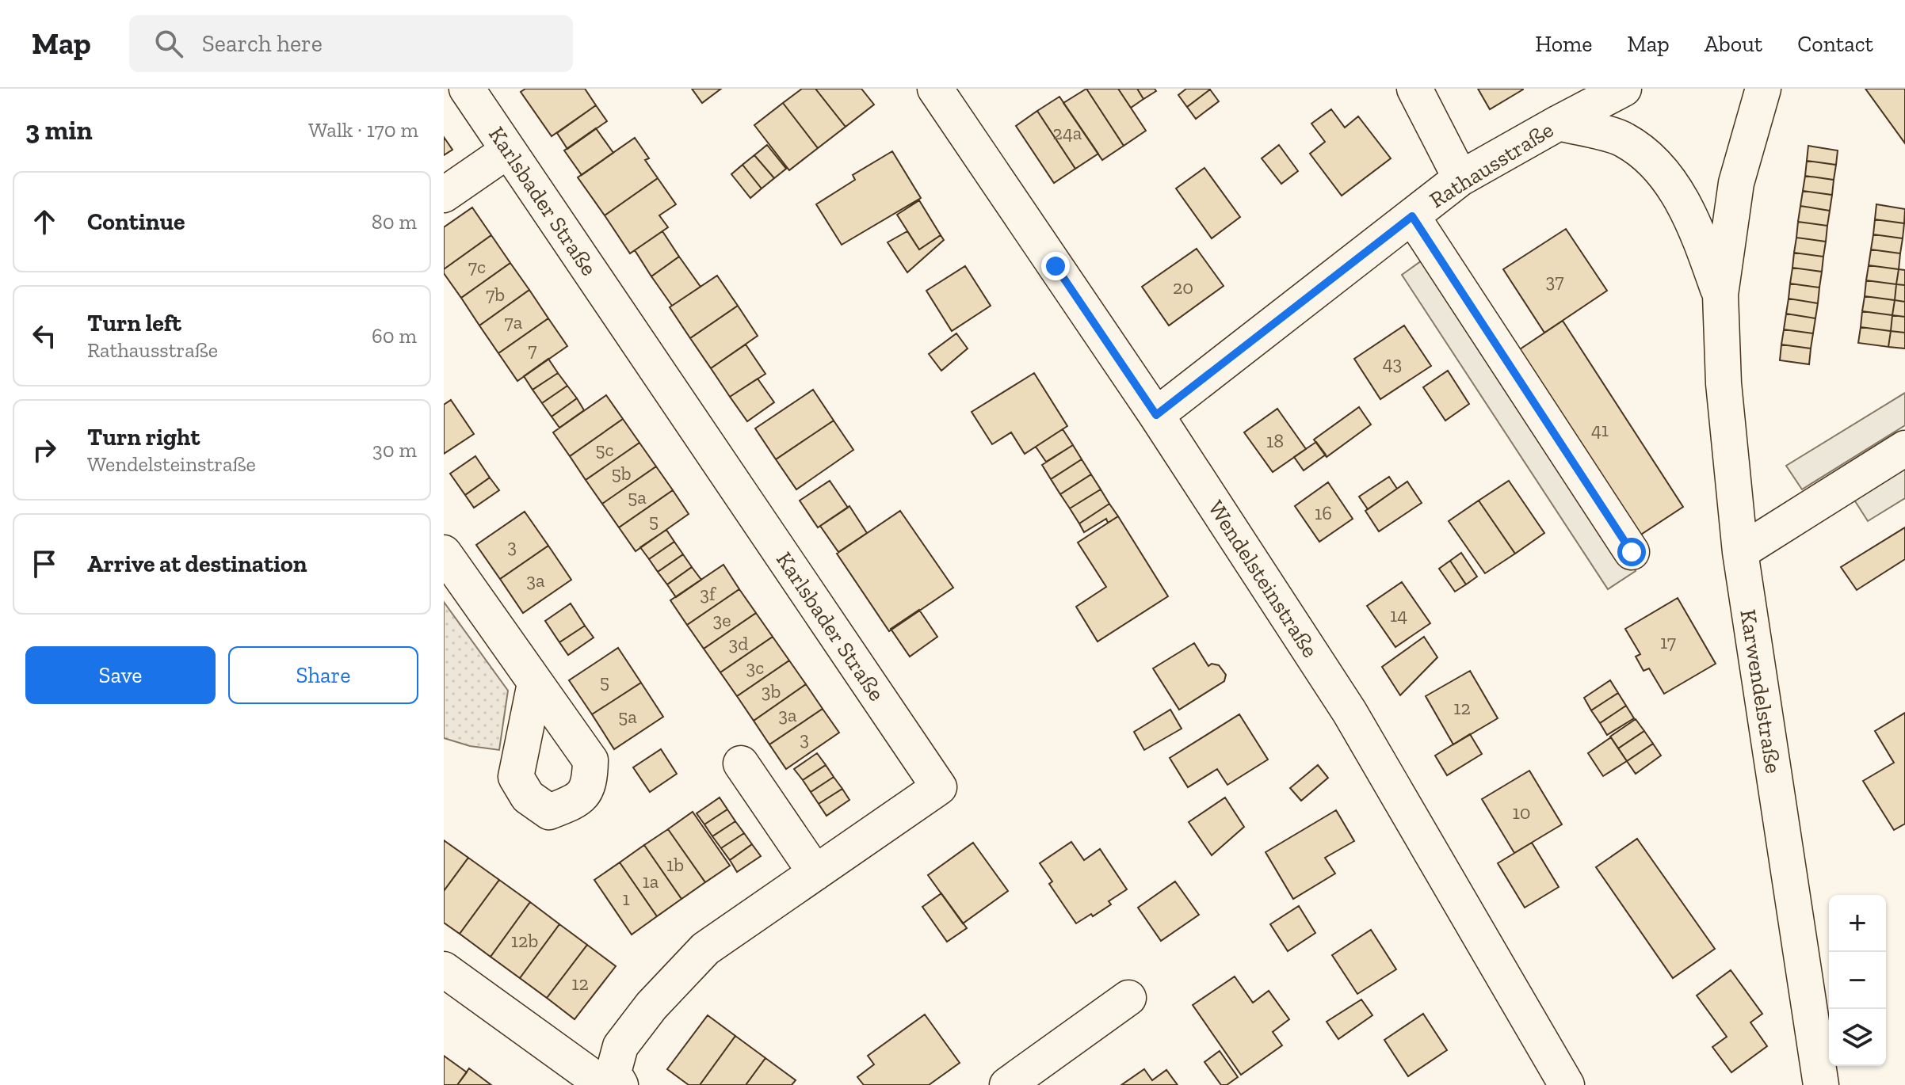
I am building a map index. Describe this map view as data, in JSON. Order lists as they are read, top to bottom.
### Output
{
  "streets": {
    "street": [
      "Rathausstraße",
      "Karlsbader Straße",
      "Wendelsteinstraße",
      "Karwendelstraße"
    ]
  },
  "crossings": [
    ["Rathausstraße", "Wendelsteinstraße"],
    ["Rathausstraße", "Karwendelstraße"]
  ],
  "house_numbers": [
    "24a",
    "7c",
    "37",
    "20",
    "7b",
    "7a",
    "7",
    "43",
    "41",
    "18",
    "5c",
    "5b",
    "5a",
    "16",
    "5",
    "3",
    "3a",
    "3f",
    "14",
    "3e",
    "17",
    "3d",
    "3c",
    "5",
    "3b",
    "12",
    "3a",
    "5a",
    "3",
    "10",
    "1b",
    "1a",
    "1",
    "12b",
    "12"
  ],
  "page": {
    "header": "Map",
    "search": "Search here",
    "nav": [
      "Home",
      "Map",
      "About",
      "Contact"
    ],
    "heading": ["3 min", "Walk · 170 m"],
    "list": [
      ["Continue", "80 m"],
      ["Turn left", "Rathausstraße", "60 m"],
      ["Turn right", "Wendelsteinstraße", "30 m"],
      "Arrive at destination"
    ],
    "buttons": ["Save", "Share"],
    "map_buttons": ["+", "−"]
  }
}
